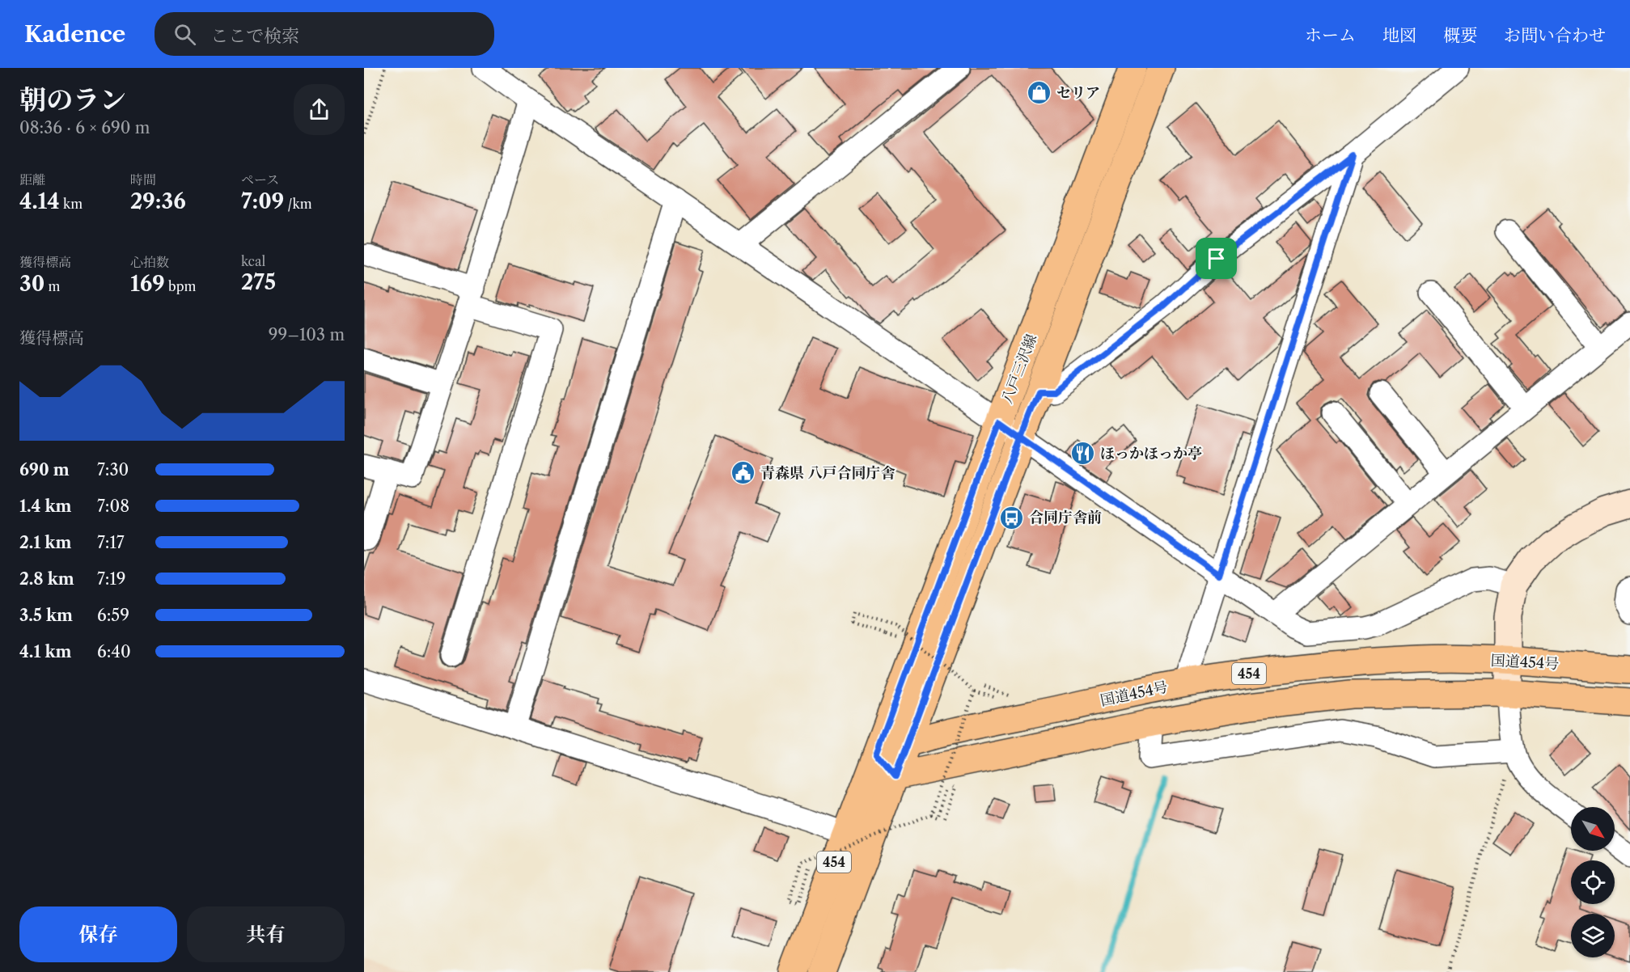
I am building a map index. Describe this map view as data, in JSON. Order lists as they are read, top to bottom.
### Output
{
  "streets": {
    "main road": ["八戸三沢線", "国道454号", "454"]
  },
  "crossings": [
    ["八戸三沢線", "国道454号"],
    ["八戸三沢線", "454"],
    ["国道454号", "454"]
  ],
  "places": {
    "shop": ["セリア"],
    "restaurant": ["ほっかほっか亭"],
    "public building": ["青森県 八戸合同庁舎"],
    "bus stop": ["合同庁舎前"]
  },
  "north": "bottom right",
  "page": {
    "header": "Kadence",
    "search": "ここで検索",
    "nav": [
      "ホーム",
      "地図",
      "概要",
      "お問い合わせ"
    ],
    "heading": ["朝のラン", "08:36 · 6 × 690 m"],
    "stats": [
      ["距離", "4.14 km"],
      ["時間", "29:36"],
      ["ペース", "7:09 /km"],
      ["獲得標高", "30 m"],
      ["心拍数", "169 bpm"],
      ["kcal", "275"]
    ],
    "chart": ["獲得標高", "99–103 m"],
    "list": [
      {
        "name": "690 m",
        "note": "7:30"
      },
      {
        "name": "1.4 km",
        "note": "7:08"
      },
      {
        "name": "2.1 km",
        "note": "7:17"
      },
      {
        "name": "2.8 km",
        "note": "7:19"
      },
      {
        "name": "3.5 km",
        "note": "6:59"
      },
      {
        "name": "4.1 km",
        "note": "6:40"
      }
    ],
    "buttons": ["保存", "共有"]
  }
}
